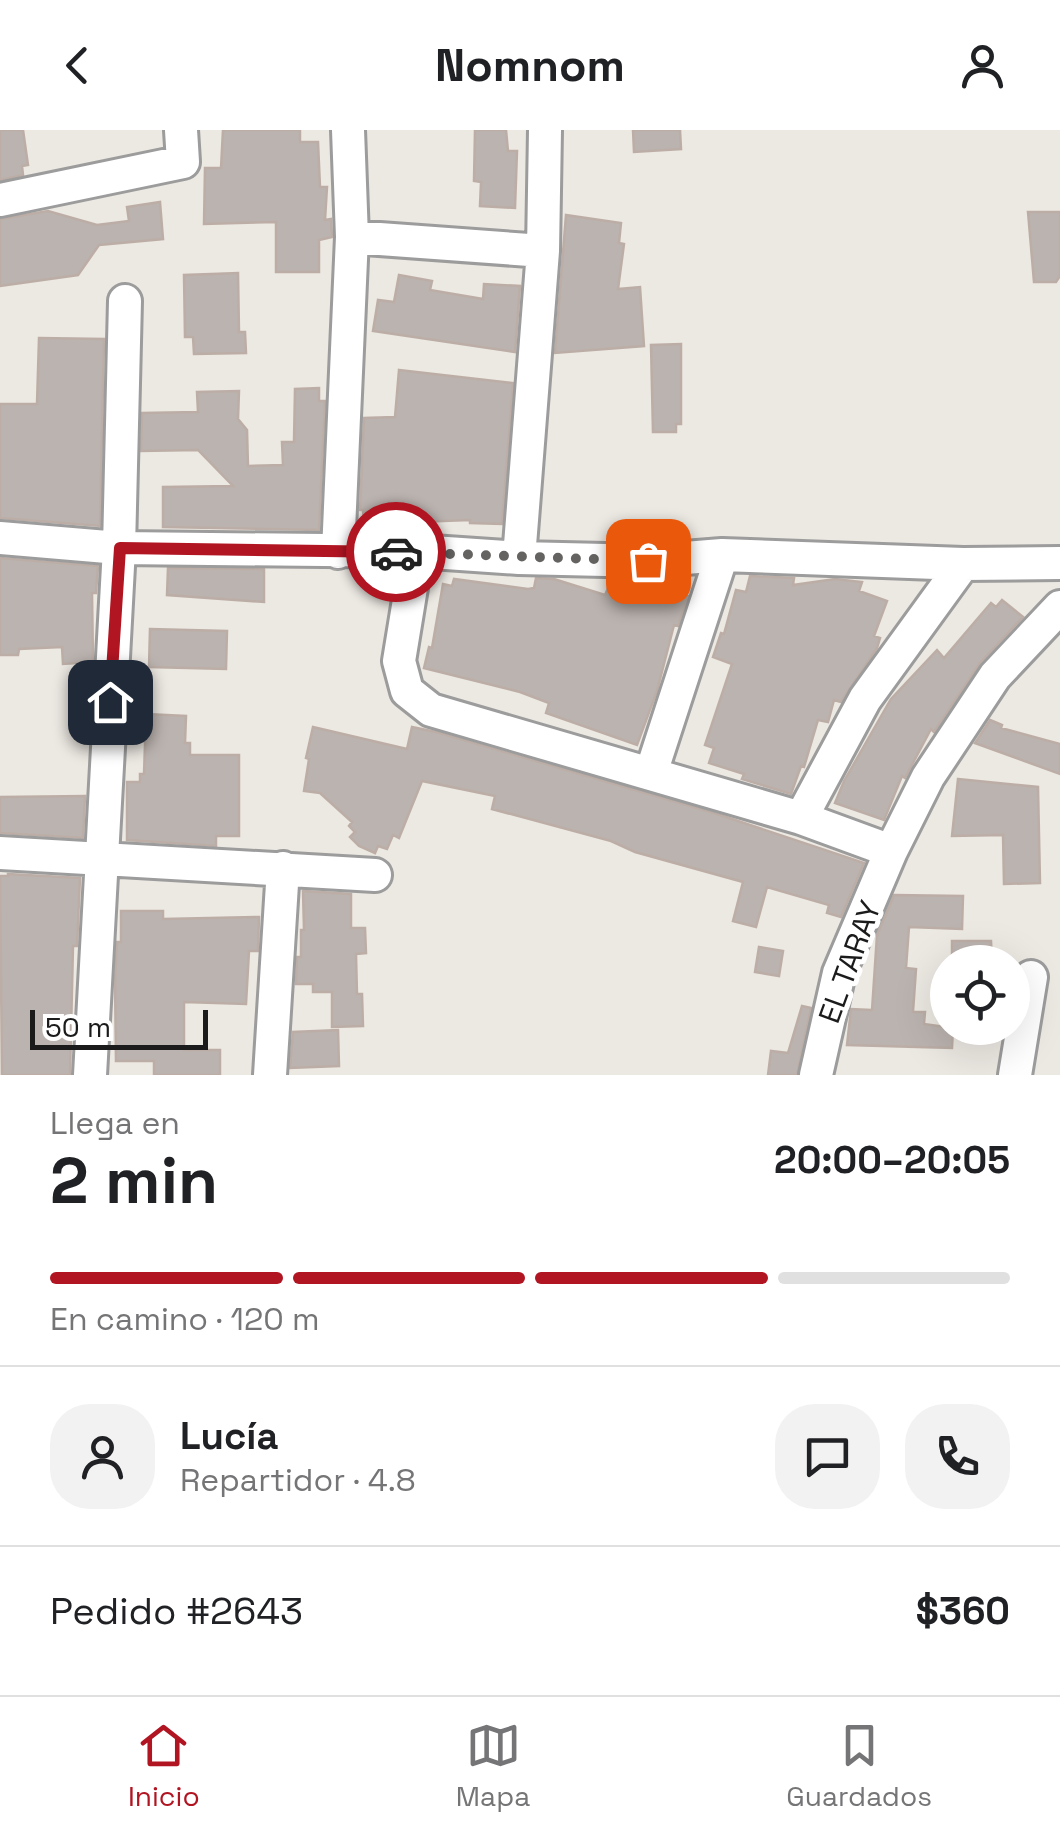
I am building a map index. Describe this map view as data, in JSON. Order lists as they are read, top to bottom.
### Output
{
  "streets": {
    "street": ["EL TARAY"]
  },
  "scale_bar": "50 m",
  "page": {
    "header": "Nomnom",
    "scale": "50 m",
    "heading": ["2 min", "Llega en", "20:00–20:05"],
    "panel": [
      "Lucía",
      "Repartidor · 4.8",
      "Pedido #2643",
      "$360"
    ],
    "bar": "En camino · 120 m",
    "tabs": ["Inicio", "Mapa", "Guardados"]
  }
}
